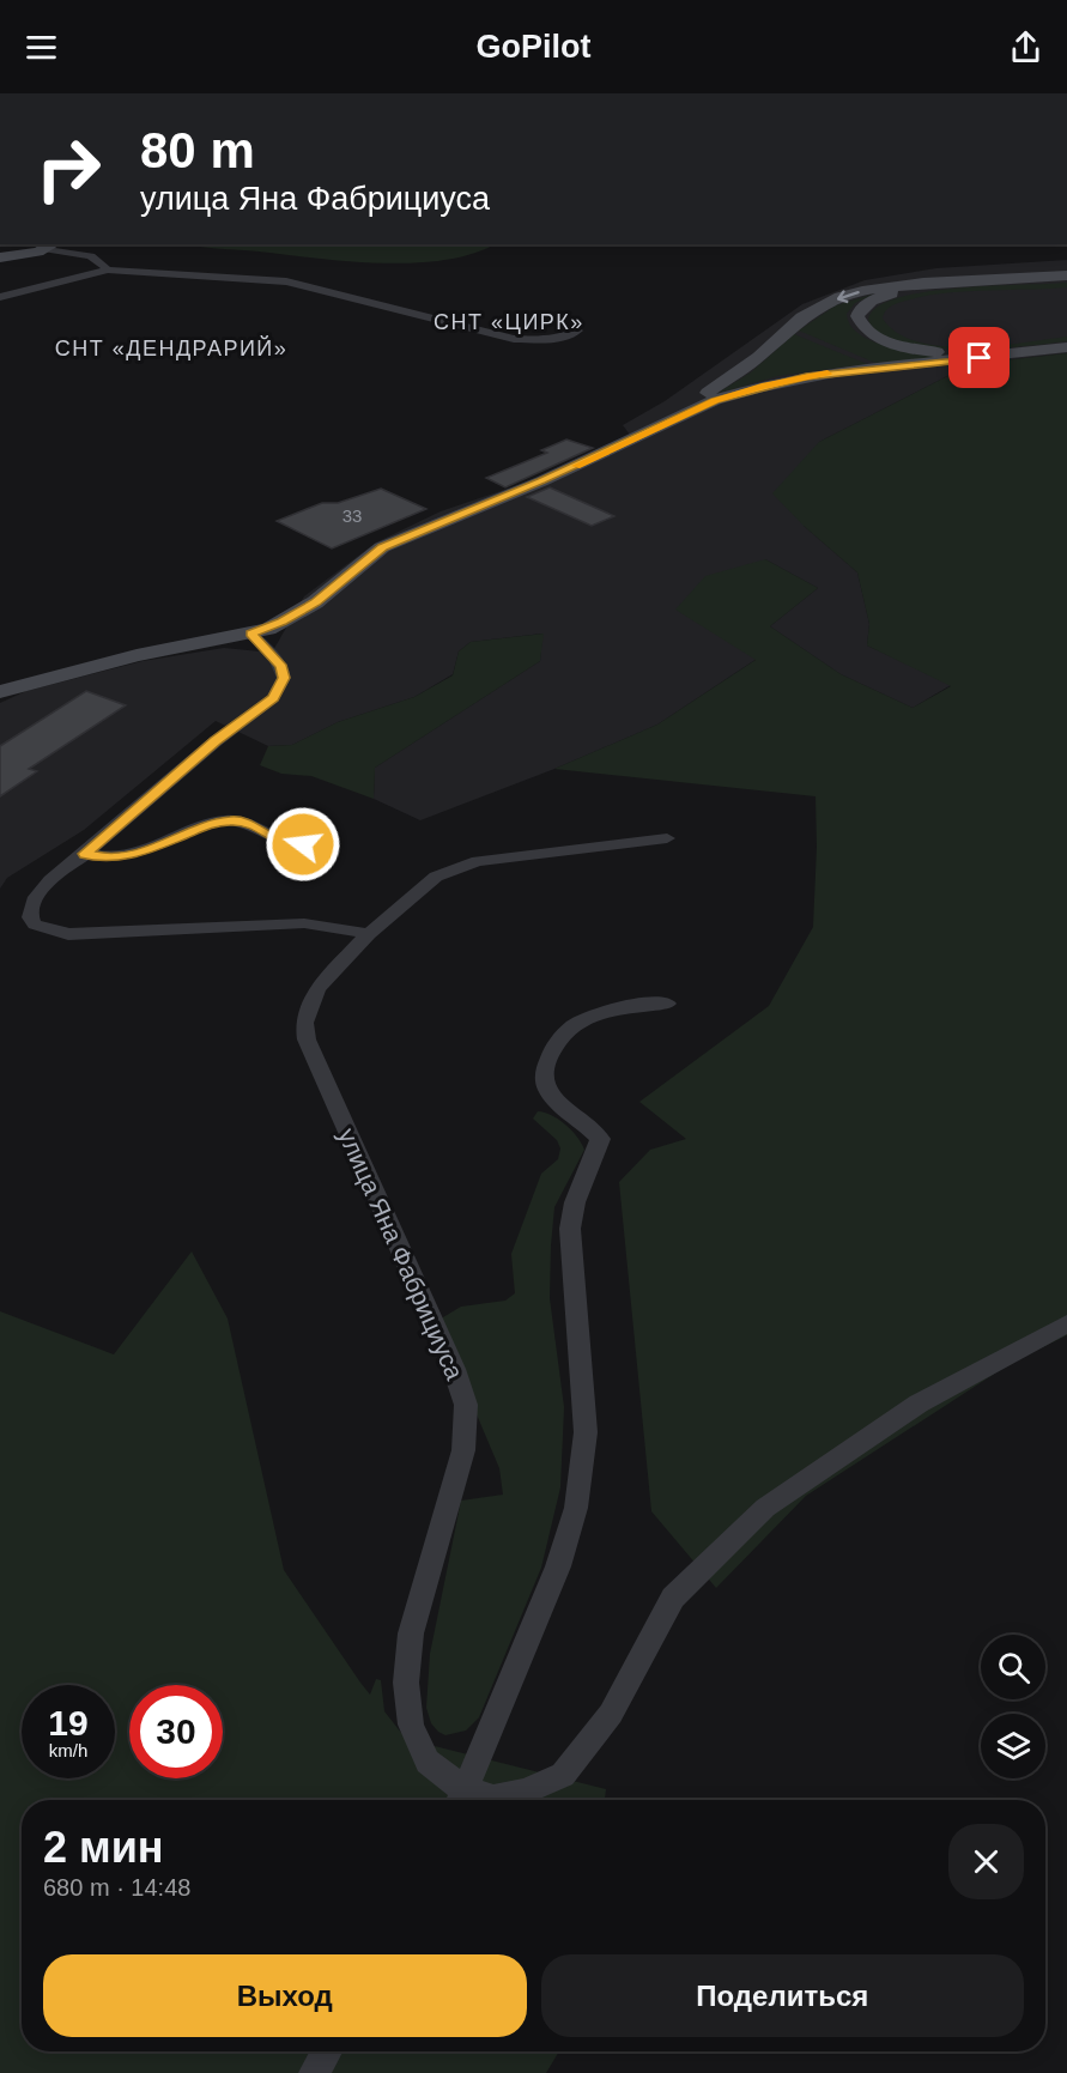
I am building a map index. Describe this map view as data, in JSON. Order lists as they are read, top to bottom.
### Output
{
  "streets": {
    "street": ["улица Яна Фабрициуса"]
  },
  "districts": ["СНТ «ЦИРК»", "СНТ «ДЕНДРАРИЙ»"],
  "house_numbers": ["33"],
  "page": {
    "header": "GoPilot",
    "turn": ["80 m", "улица Яна Фабрициуса"],
    "speed": "19 km/h",
    "limit": "30",
    "heading": ["2 мин", "680 m · 14:48"],
    "buttons": ["Выход", "Поделиться"]
  }
}
